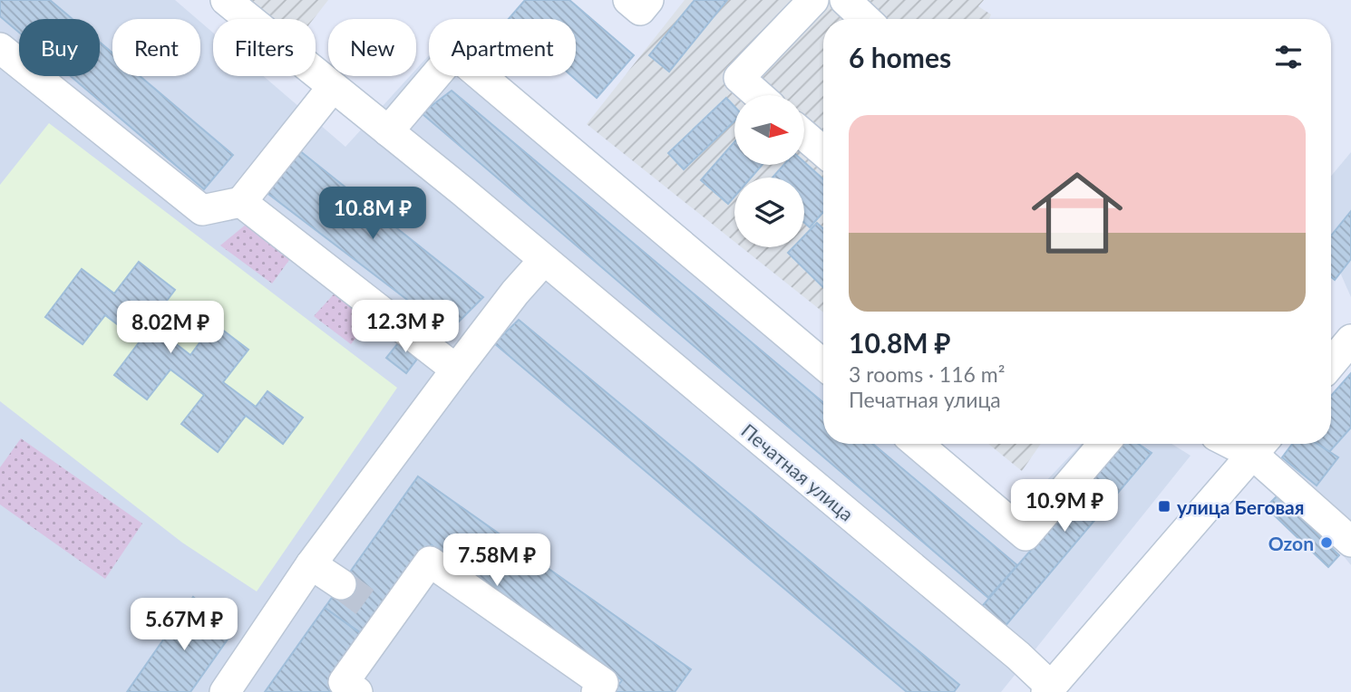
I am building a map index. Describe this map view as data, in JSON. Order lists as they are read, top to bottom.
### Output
{
  "streets": {
    "street": ["Печатная улица"]
  },
  "places": {
    "transit": ["улица Беговая"],
    "other": ["Ozon"]
  },
  "north": "right",
  "page": {
    "chip": [
      "Buy",
      "Rent",
      "Filters",
      "New",
      "Apartment"
    ],
    "heading": "6 homes",
    "list": [
      {
        "name": "10.8M ₽",
        "note": "3 rooms · 116 m² · Печатная улица"
      }
    ],
    "price": [
      "10.8M ₽",
      "12.3M ₽",
      "8.02M ₽",
      "10.9M ₽",
      "7.58M ₽",
      "5.67M ₽"
    ]
  }
}
